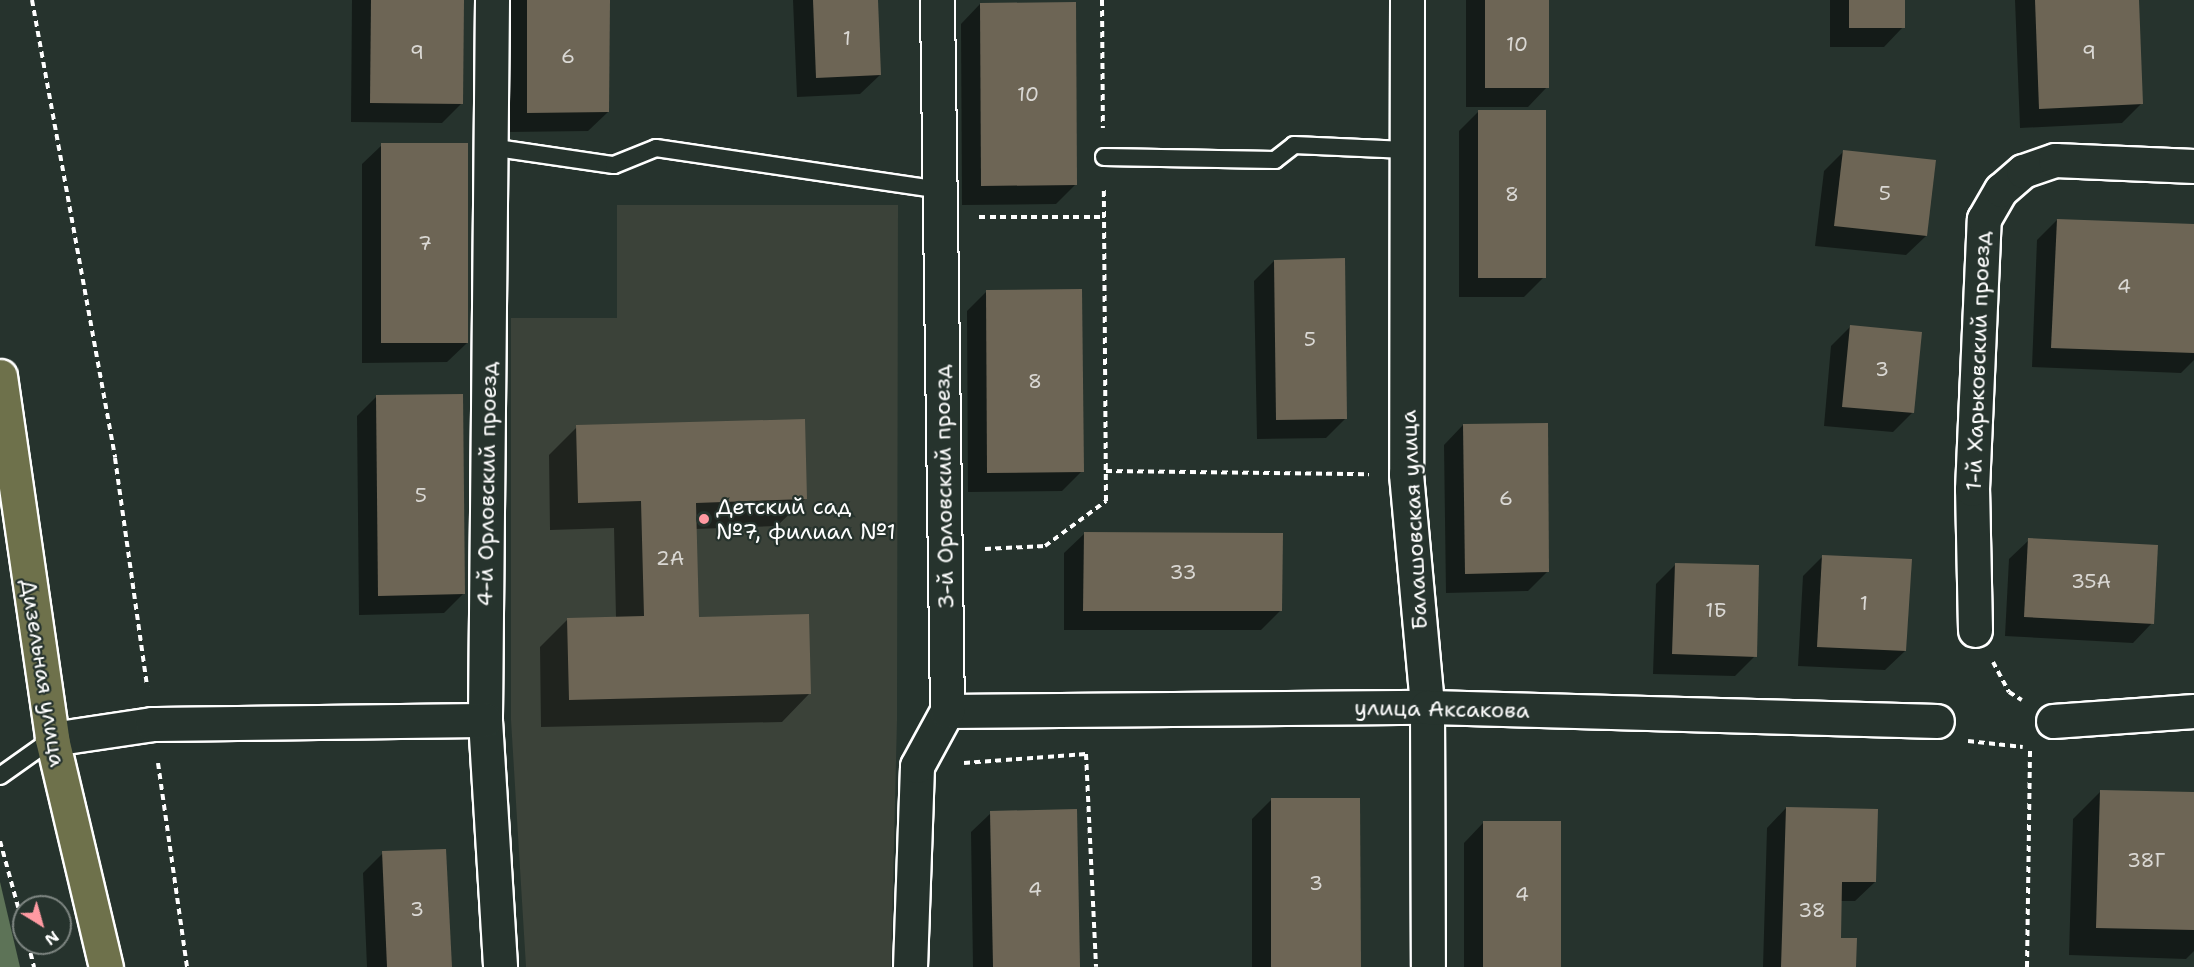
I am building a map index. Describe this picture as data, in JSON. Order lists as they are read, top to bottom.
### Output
{
  "streets": {
    "main road": ["Дизельная улица"],
    "street": [
      "1-й Харьковский проезд",
      "4-й Орловский проезд",
      "3-й Орловский проезд",
      "Балашовская улица",
      "улица Аксакова"
    ]
  },
  "crossings": [
    ["3-й Орловский проезд", "улица Аксакова"],
    ["Балашовская улица", "улица Аксакова"]
  ],
  "places": ["Детский сад №7, филиал №1"],
  "house_numbers": [
    "1",
    "10",
    "9",
    "9",
    "6",
    "10",
    "5",
    "8",
    "7",
    "4",
    "5",
    "3",
    "8",
    "5",
    "6",
    "2А",
    "33",
    "35А",
    "1",
    "1Б",
    "38Г",
    "3",
    "4",
    "4",
    "3",
    "38"
  ],
  "north": "bottom right"
}
